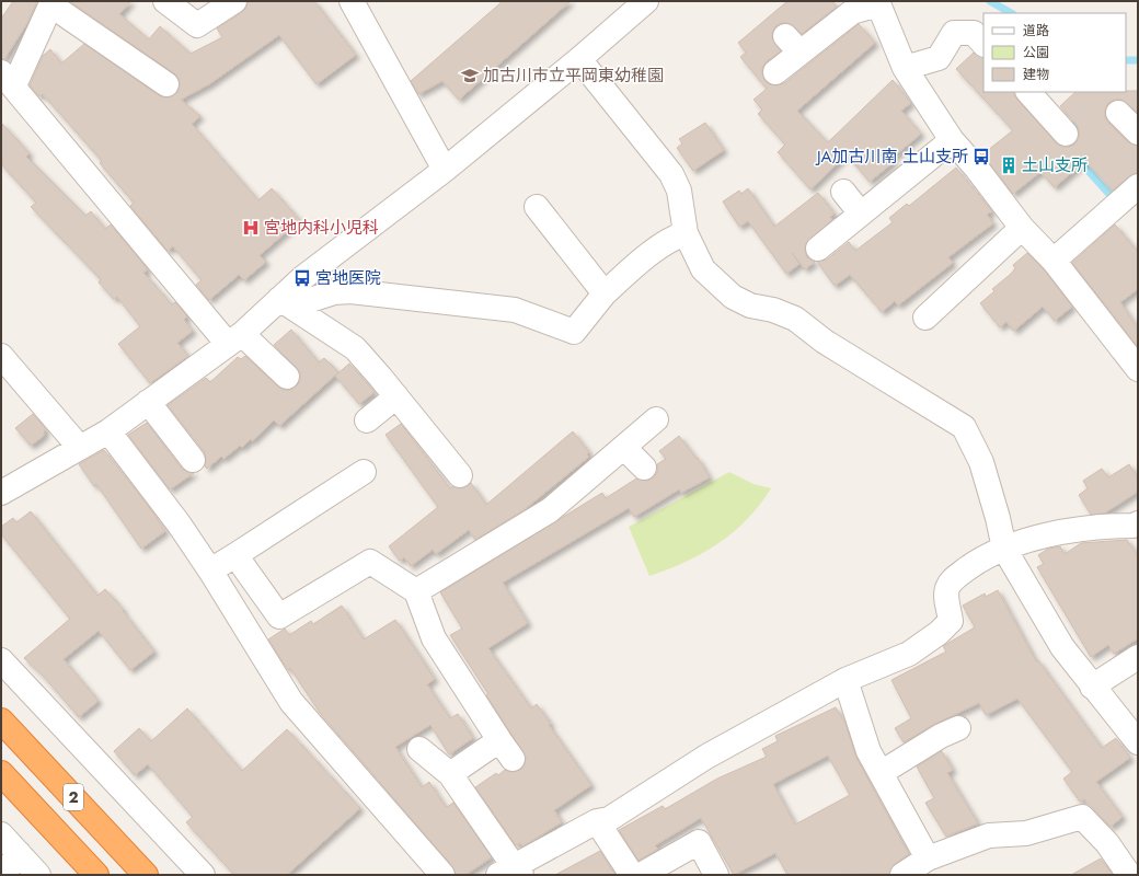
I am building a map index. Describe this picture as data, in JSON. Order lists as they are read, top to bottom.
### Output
{
  "streets": {
    "highway": ["2"]
  },
  "places": {
    "school or university": ["加古川市立平岡東幼稚園"],
    "bus stop": ["JA加古川南 土山支所", "宮地医院"],
    "building": ["土山支所"],
    "hospital": ["宮地内科小児科"]
  },
  "legend": ["道路", "公園", "建物"]
}
